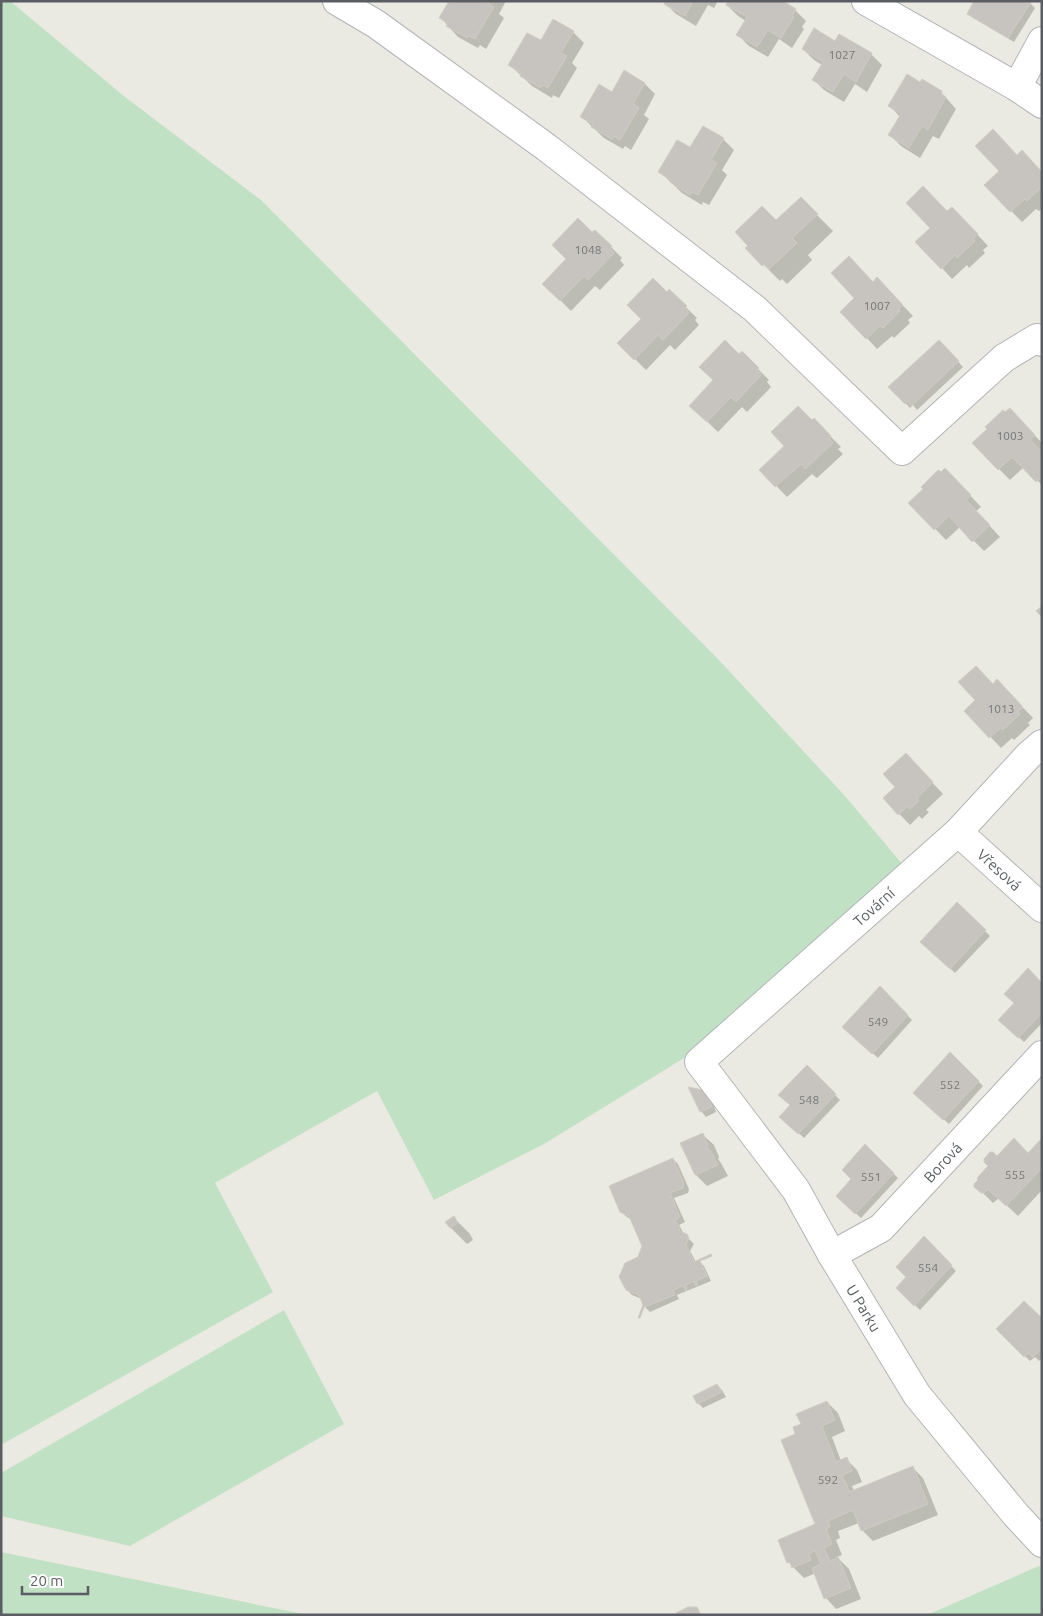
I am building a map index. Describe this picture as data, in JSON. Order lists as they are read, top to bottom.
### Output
{
  "streets": {
    "street": [
      "Vřesová",
      "Tovární",
      "Borová",
      "U Parku"
    ]
  },
  "crossings": [
    ["Vřesová", "Tovární"],
    ["Tovární", "U Parku"],
    ["Borová", "U Parku"]
  ],
  "house_numbers": [
    "1027",
    "1048",
    "1007",
    "1003",
    "1013",
    "549",
    "552",
    "548",
    "555",
    "551",
    "554",
    "592"
  ],
  "scale_bar": "20 m"
}
